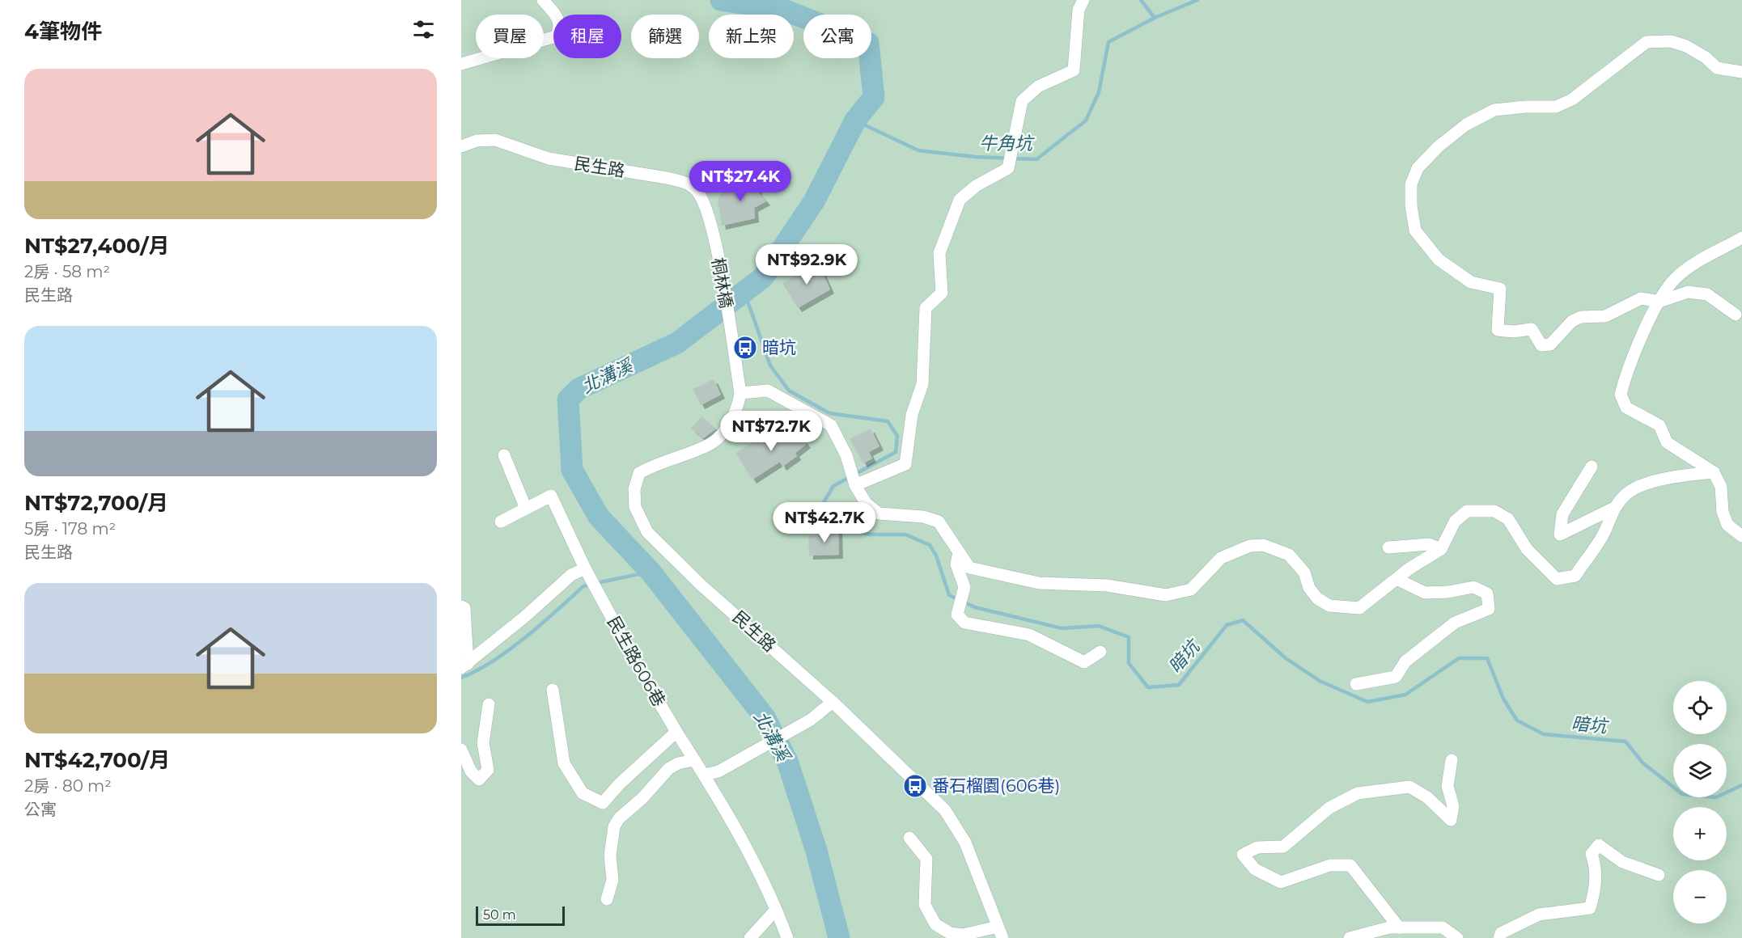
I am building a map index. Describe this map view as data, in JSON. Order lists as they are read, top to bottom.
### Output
{
  "streets": {
    "street": ["民生路", "桐林橋", "民生路606巷"]
  },
  "crossings": [
    ["民生路", "桐林橋"]
  ],
  "water": ["牛角坑", "北溝溪", "暗坑"],
  "places": {
    "bus stop": ["暗坑", "番石榴園(606巷)"]
  },
  "scale_bar": "50 m",
  "page": {
    "heading": "4筆物件",
    "chip": [
      "買屋",
      "租屋",
      "篩選",
      "新上架",
      "公寓"
    ],
    "list": [
      {
        "name": "NT$27,400/月",
        "note": "2房 · 58 m² · 民生路"
      },
      {
        "name": "NT$72,700/月",
        "note": "5房 · 178 m² · 民生路"
      },
      {
        "name": "NT$42,700/月",
        "note": "2房 · 80 m² · 公寓"
      }
    ],
    "price": [
      "NT$27.4K",
      "NT$92.9K",
      "NT$72.7K",
      "NT$42.7K"
    ],
    "map_buttons": ["+", "−"],
    "scale": "50 m"
  }
}
